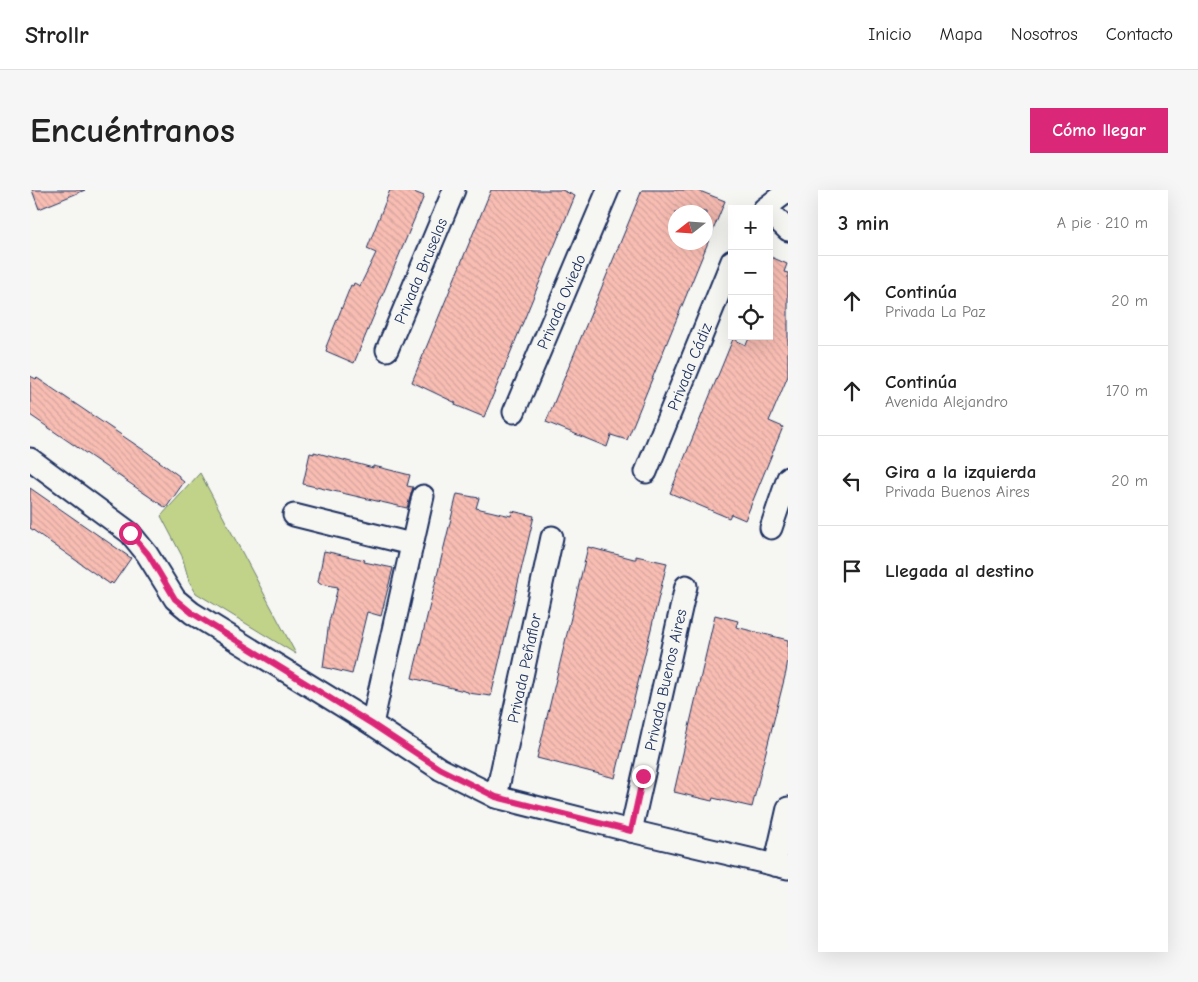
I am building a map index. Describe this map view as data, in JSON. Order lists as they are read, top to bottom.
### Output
{
  "streets": {
    "street": [
      "Privada Bruselas",
      "Privada Oviedo",
      "Privada Cádiz",
      "Privada Peñaflor",
      "Privada Buenos Aires"
    ]
  },
  "north": "left",
  "page": {
    "header": "Strollr",
    "nav": [
      "Inicio",
      "Mapa",
      "Nosotros",
      "Contacto"
    ],
    "buttons": "Cómo llegar",
    "title": "Encuéntranos",
    "heading": ["3 min", "A pie · 210 m"],
    "map_buttons": ["+", "−"],
    "list": [
      ["Continúa", "Privada La Paz", "20 m"],
      ["Continúa", "Avenida Alejandro", "170 m"],
      ["Gira a la izquierda", "Privada Buenos Aires", "20 m"],
      "Llegada al destino"
    ]
  }
}
